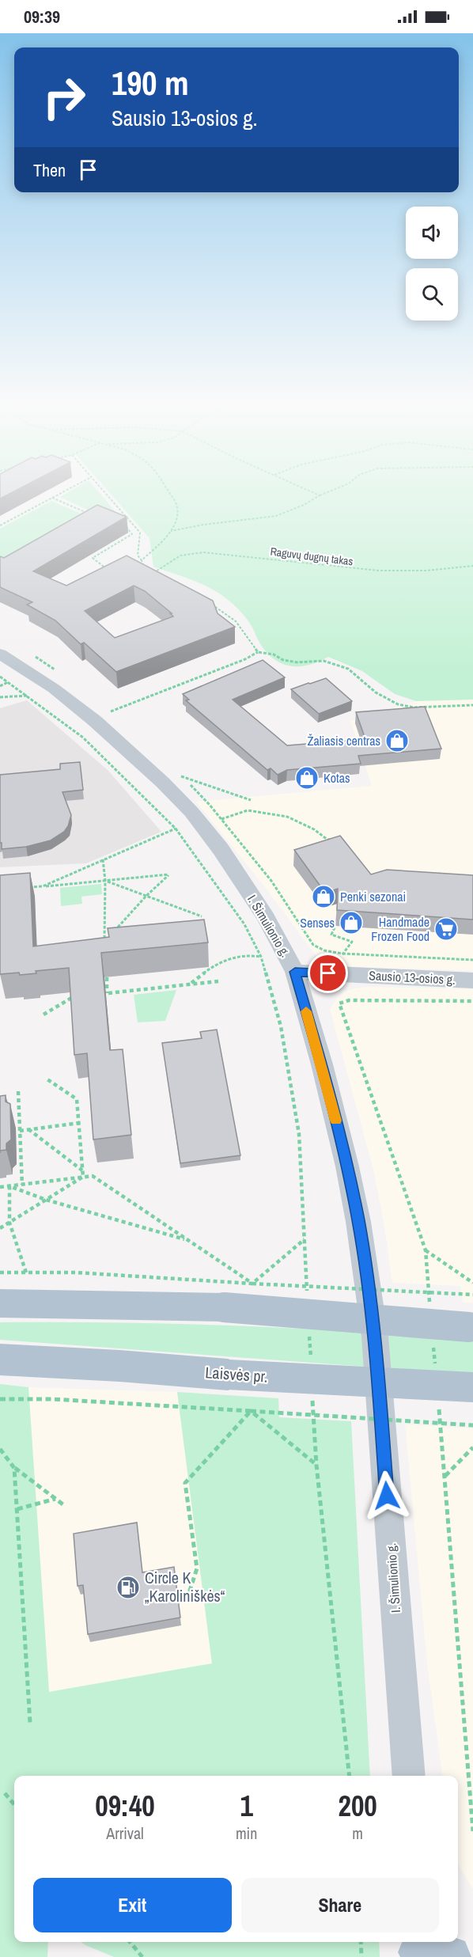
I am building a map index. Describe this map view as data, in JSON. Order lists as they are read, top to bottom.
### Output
{
  "streets": {
    "main road": ["Laisvės pr."],
    "street": ["I. Šimulionio g.", "Sausio 13-osios g."],
    "path": ["Raguvų dugnų takas"]
  },
  "crossings": [
    ["I. Šimulionio g.", "Sausio 13-osios g."]
  ],
  "places": {
    "shop": [
      "Žaliasis centras",
      "Kotas",
      "Penki sezonai",
      "Senses"
    ],
    "supermarket": ["Handmade Frozen Food"],
    "fuel station": ["Circle K „Karoliniškės“"]
  },
  "page": {
    "status": "09:39",
    "turn": ["190 m", "Sausio 13-osios g."],
    "then": "Then",
    "eta": [
      "09:40",
      "Arrival",
      "1",
      "min",
      "200",
      "m"
    ],
    "buttons": ["Exit", "Share"]
  }
}
